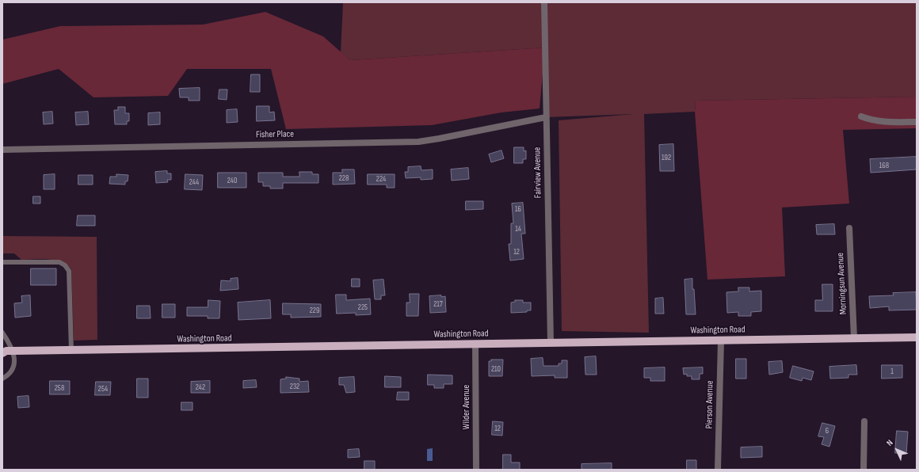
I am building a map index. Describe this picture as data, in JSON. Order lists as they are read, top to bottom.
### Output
{
  "streets": {
    "main road": ["Washington Road"],
    "street": [
      "Fisher Place",
      "Fairview Avenue",
      "Morningsun Avenue",
      "Pierson Avenue",
      "Wilder Avenue"
    ]
  },
  "crossings": [
    ["Fisher Place", "Fairview Avenue"],
    ["Fairview Avenue", "Washington Road"],
    ["Morningsun Avenue", "Washington Road"],
    ["Washington Road", "Pierson Avenue"],
    ["Washington Road", "Wilder Avenue"]
  ],
  "house_numbers": [
    "192",
    "168",
    "228",
    "224",
    "240",
    "244",
    "16",
    "14",
    "12",
    "217",
    "225",
    "229",
    "210",
    "1",
    "232",
    "242",
    "258",
    "254",
    "12",
    "6"
  ],
  "north": "top left"
}
